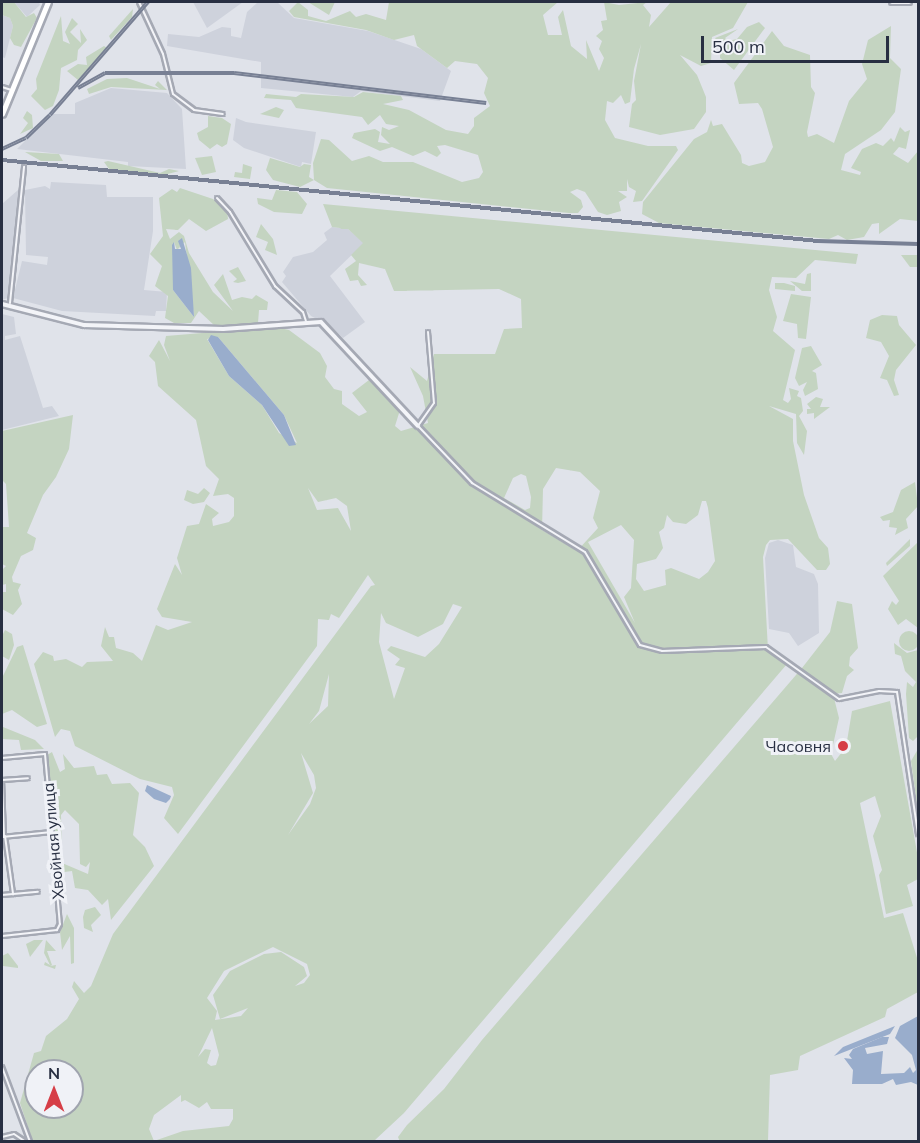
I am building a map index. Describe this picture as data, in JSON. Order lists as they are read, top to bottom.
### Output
{
  "streets": {
    "street": ["Хвойная улица"]
  },
  "places": ["Часовня"],
  "scale_bar": "500 m",
  "north": "top"
}
